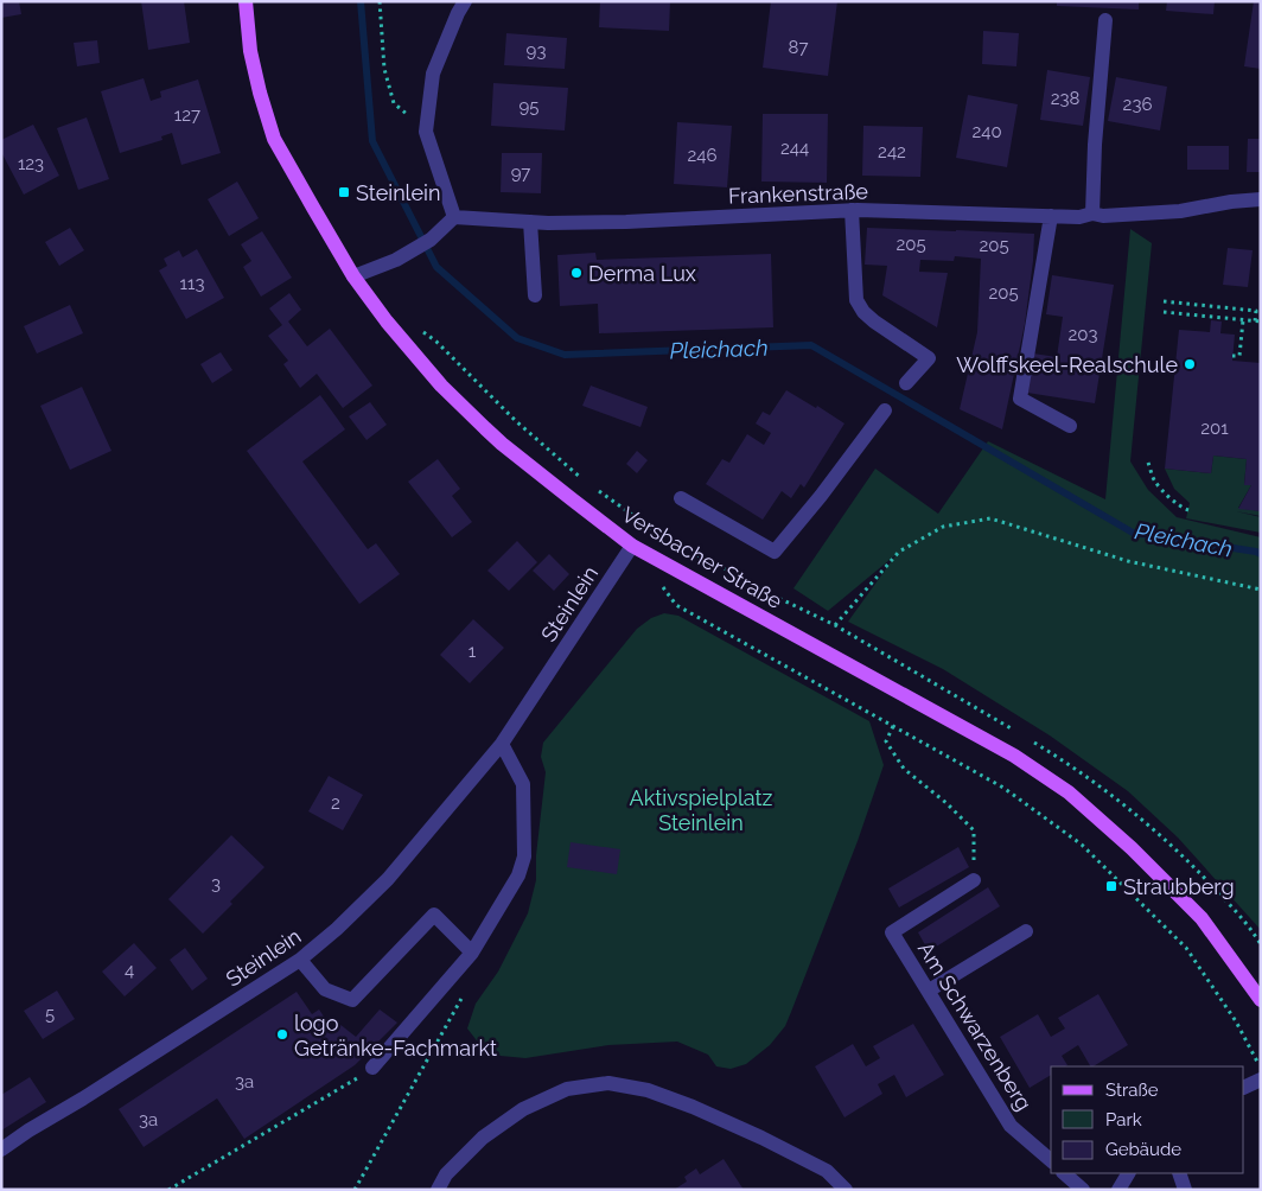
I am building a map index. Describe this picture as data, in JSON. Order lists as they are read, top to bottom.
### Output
{
  "streets": {
    "main road": ["Versbacher Straße"],
    "street": ["Frankenstraße", "Steinlein", "Am Schwarzenberg"]
  },
  "crossings": [
    ["Versbacher Straße", "Steinlein"]
  ],
  "water": ["Pleichach"],
  "parks": ["Aktivspielplatz Steinlein"],
  "places": {
    "transit": ["Steinlein", "Straubberg"],
    "other": ["Derma Lux", "Wolffskeel-Realschule", "logo Getränke-Fachmarkt"]
  },
  "house_numbers": [
    "87",
    "93",
    "238",
    "236",
    "95",
    "127",
    "240",
    "244",
    "242",
    "246",
    "123",
    "97",
    "205",
    "205",
    "113",
    "205",
    "203",
    "201",
    "1",
    "2",
    "3",
    "4",
    "5",
    "3a",
    "3a"
  ],
  "legend": ["Straße", "Park", "Gebäude"]
}
